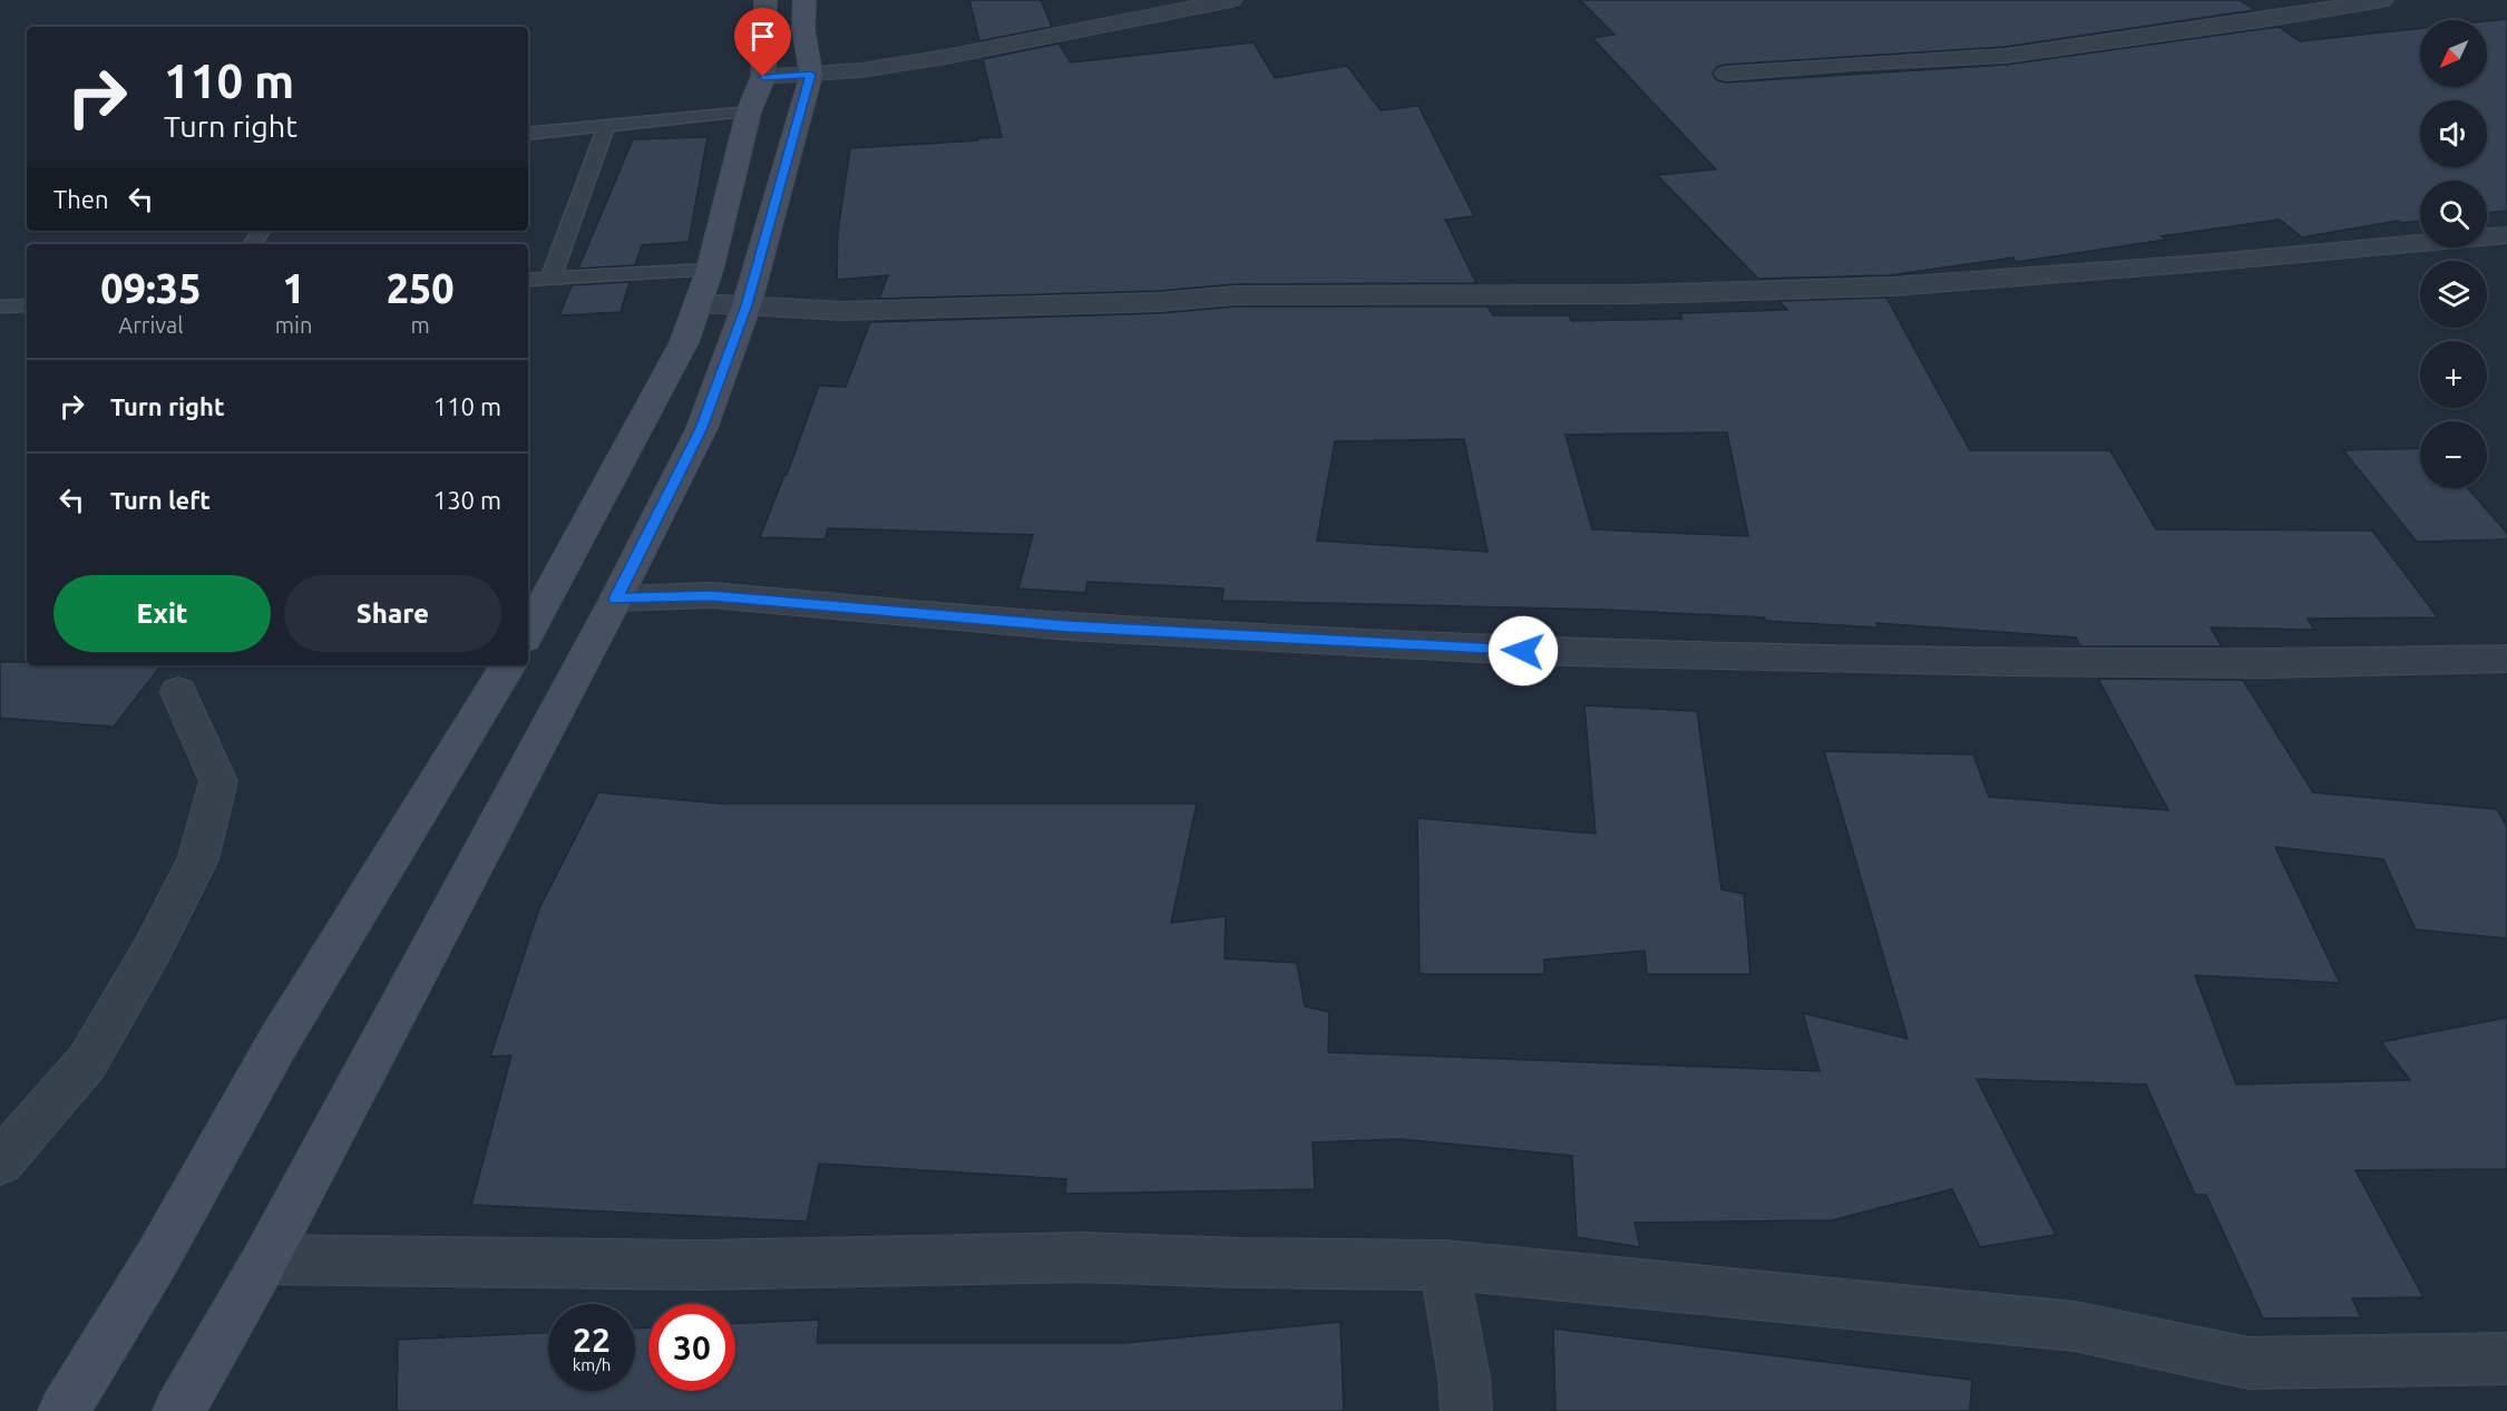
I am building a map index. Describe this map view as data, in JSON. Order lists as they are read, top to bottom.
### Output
{
  "north": "bottom left",
  "page": {
    "map_buttons": ["+", "−"],
    "turn": ["110 m", "Turn right"],
    "then": "Then",
    "eta": [
      "09:35",
      "Arrival",
      "1",
      "min",
      "250",
      "m"
    ],
    "list": [
      {
        "name": "Turn right",
        "value": "110 m"
      },
      {
        "name": "Turn left",
        "value": "130 m"
      }
    ],
    "buttons": ["Exit", "Share"],
    "speed": "22 km/h",
    "limit": "30"
  }
}
